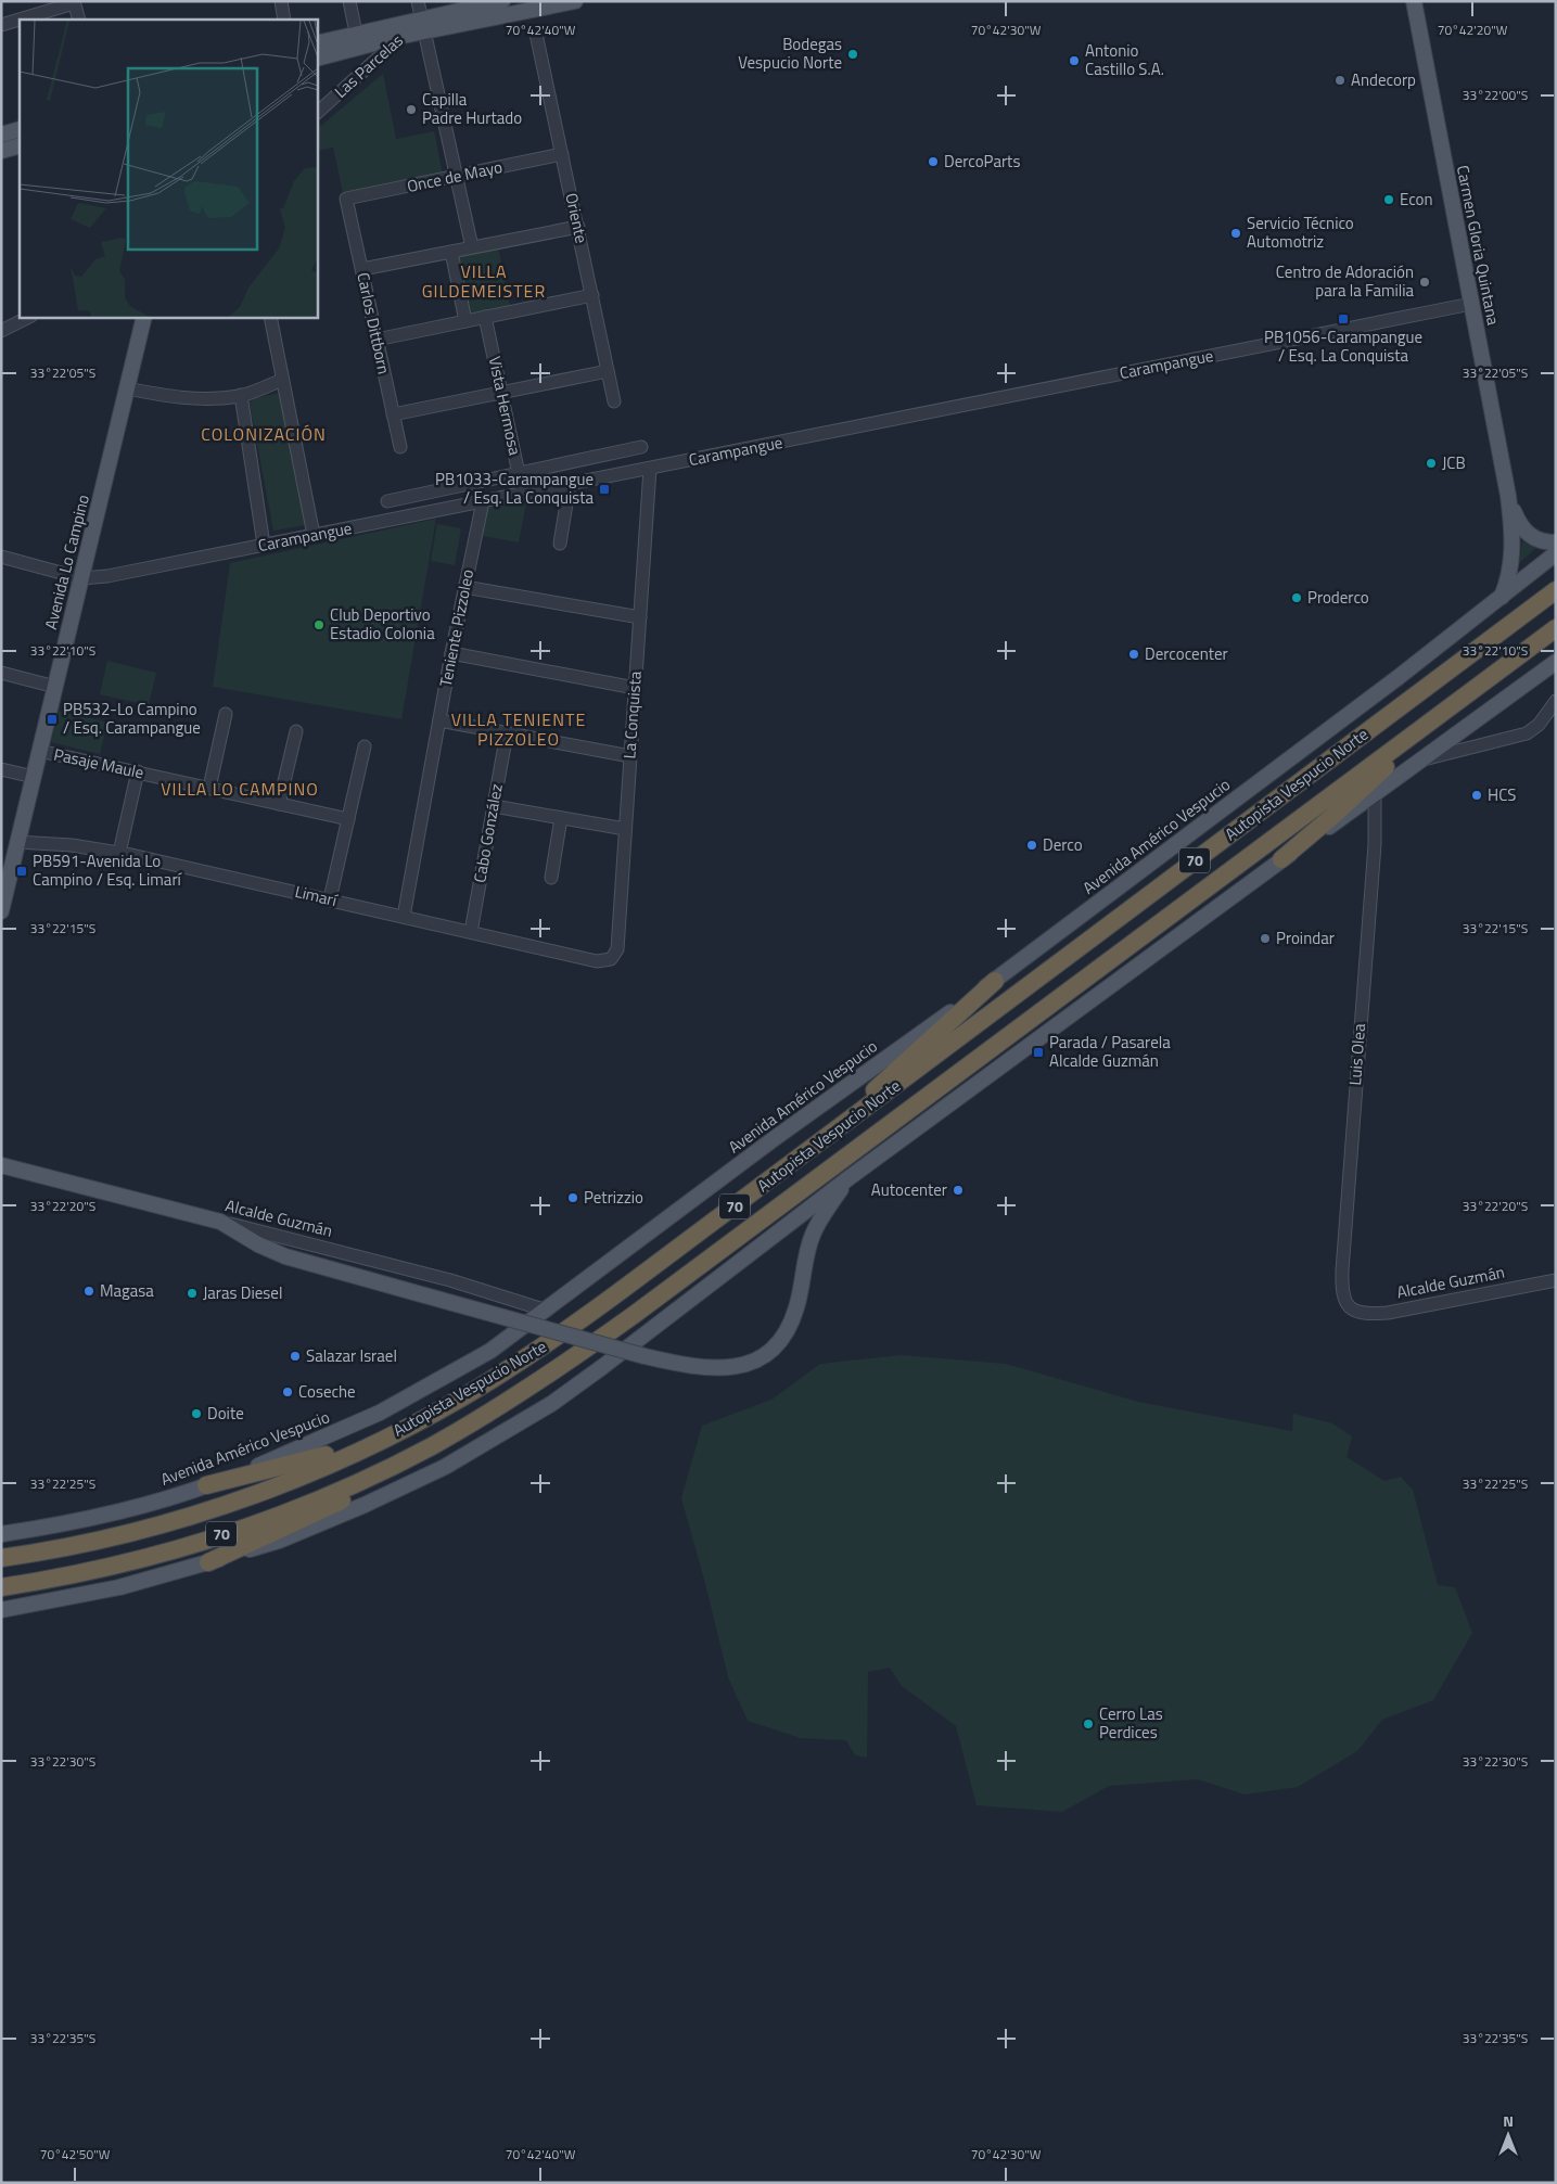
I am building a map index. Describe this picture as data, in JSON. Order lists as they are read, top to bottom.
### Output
{
  "streets": {
    "highway": ["Autopista Vespucio Norte", "70"],
    "main road": [
      "Carmen Gloria Quintana",
      "Avenida Lo Campino",
      "Avenida Américo Vespucio",
      "Alcalde Guzmán"
    ],
    "street": [
      "Las Parcelas",
      "Once de Mayo",
      "Oriente",
      "Carlos Dittborn",
      "Carampangue",
      "Vista Hermosa",
      "Teniente Pizzoleo",
      "La Conquista",
      "Pasaje Maule",
      "Cabo González",
      "Limarí",
      "Luis Olea"
    ]
  },
  "crossings": [
    ["Once de Mayo", "Oriente"],
    ["Once de Mayo", "Carlos Dittborn"],
    ["Carmen Gloria Quintana", "Carampangue"],
    ["Carmen Gloria Quintana", "Avenida Américo Vespucio"],
    ["Carampangue", "Vista Hermosa"],
    ["Carampangue", "Avenida Lo Campino"],
    ["Carampangue", "Teniente Pizzoleo"],
    ["Carampangue", "La Conquista"],
    ["Avenida Lo Campino", "Pasaje Maule"],
    ["Avenida Lo Campino", "Limarí"],
    ["Teniente Pizzoleo", "Limarí"],
    ["La Conquista", "Limarí"],
    ["Cabo González", "Limarí"],
    ["Avenida Américo Vespucio", "Alcalde Guzmán"],
    ["Luis Olea", "Alcalde Guzmán"]
  ],
  "districts": [
    "VILLA GILDEMEISTER",
    "COLONIZACIÓN",
    "VILLA TENIENTE PIZZOLEO",
    "VILLA LO CAMPINO"
  ],
  "places": {
    "other": [
      "Bodegas Vespucio Norte",
      "Antonio Castillo S.A.",
      "Andecorp",
      "Capilla Padre Hurtado",
      "DercoParts",
      "Econ",
      "Servicio Técnico Automotriz",
      "Centro de Adoración para la Familia",
      "JCB",
      "Proderco",
      "Club Deportivo Estadio Colonia",
      "Dercocenter",
      "HCS",
      "Derco",
      "Proindar",
      "Autocenter",
      "Petrizzio",
      "Magasa",
      "Jaras Diesel",
      "Salazar Israel",
      "Coseche",
      "Doite",
      "Cerro Las Perdices"
    ],
    "transit": [
      "PB1056-Carampangue / Esq. La Conquista",
      "PB1033-Carampangue / Esq. La Conquista",
      "PB532-Lo Campino / Esq. Carampangue",
      "PB591-Avenida Lo Campino / Esq. Limarí",
      "Parada / Pasarela Alcalde Guzmán"
    ]
  },
  "north": "top",
  "coordinates": [
    "70°42'40\"W",
    "70°42'30\"W",
    "70°42'20\"W",
    "33°22'00\"S",
    "33°22'05\"S",
    "33°22'10\"S",
    "33°22'15\"S",
    "33°22'20\"S",
    "33°22'25\"S",
    "33°22'30\"S",
    "33°22'35\"S",
    "70°42'50\"W"
  ]
}
